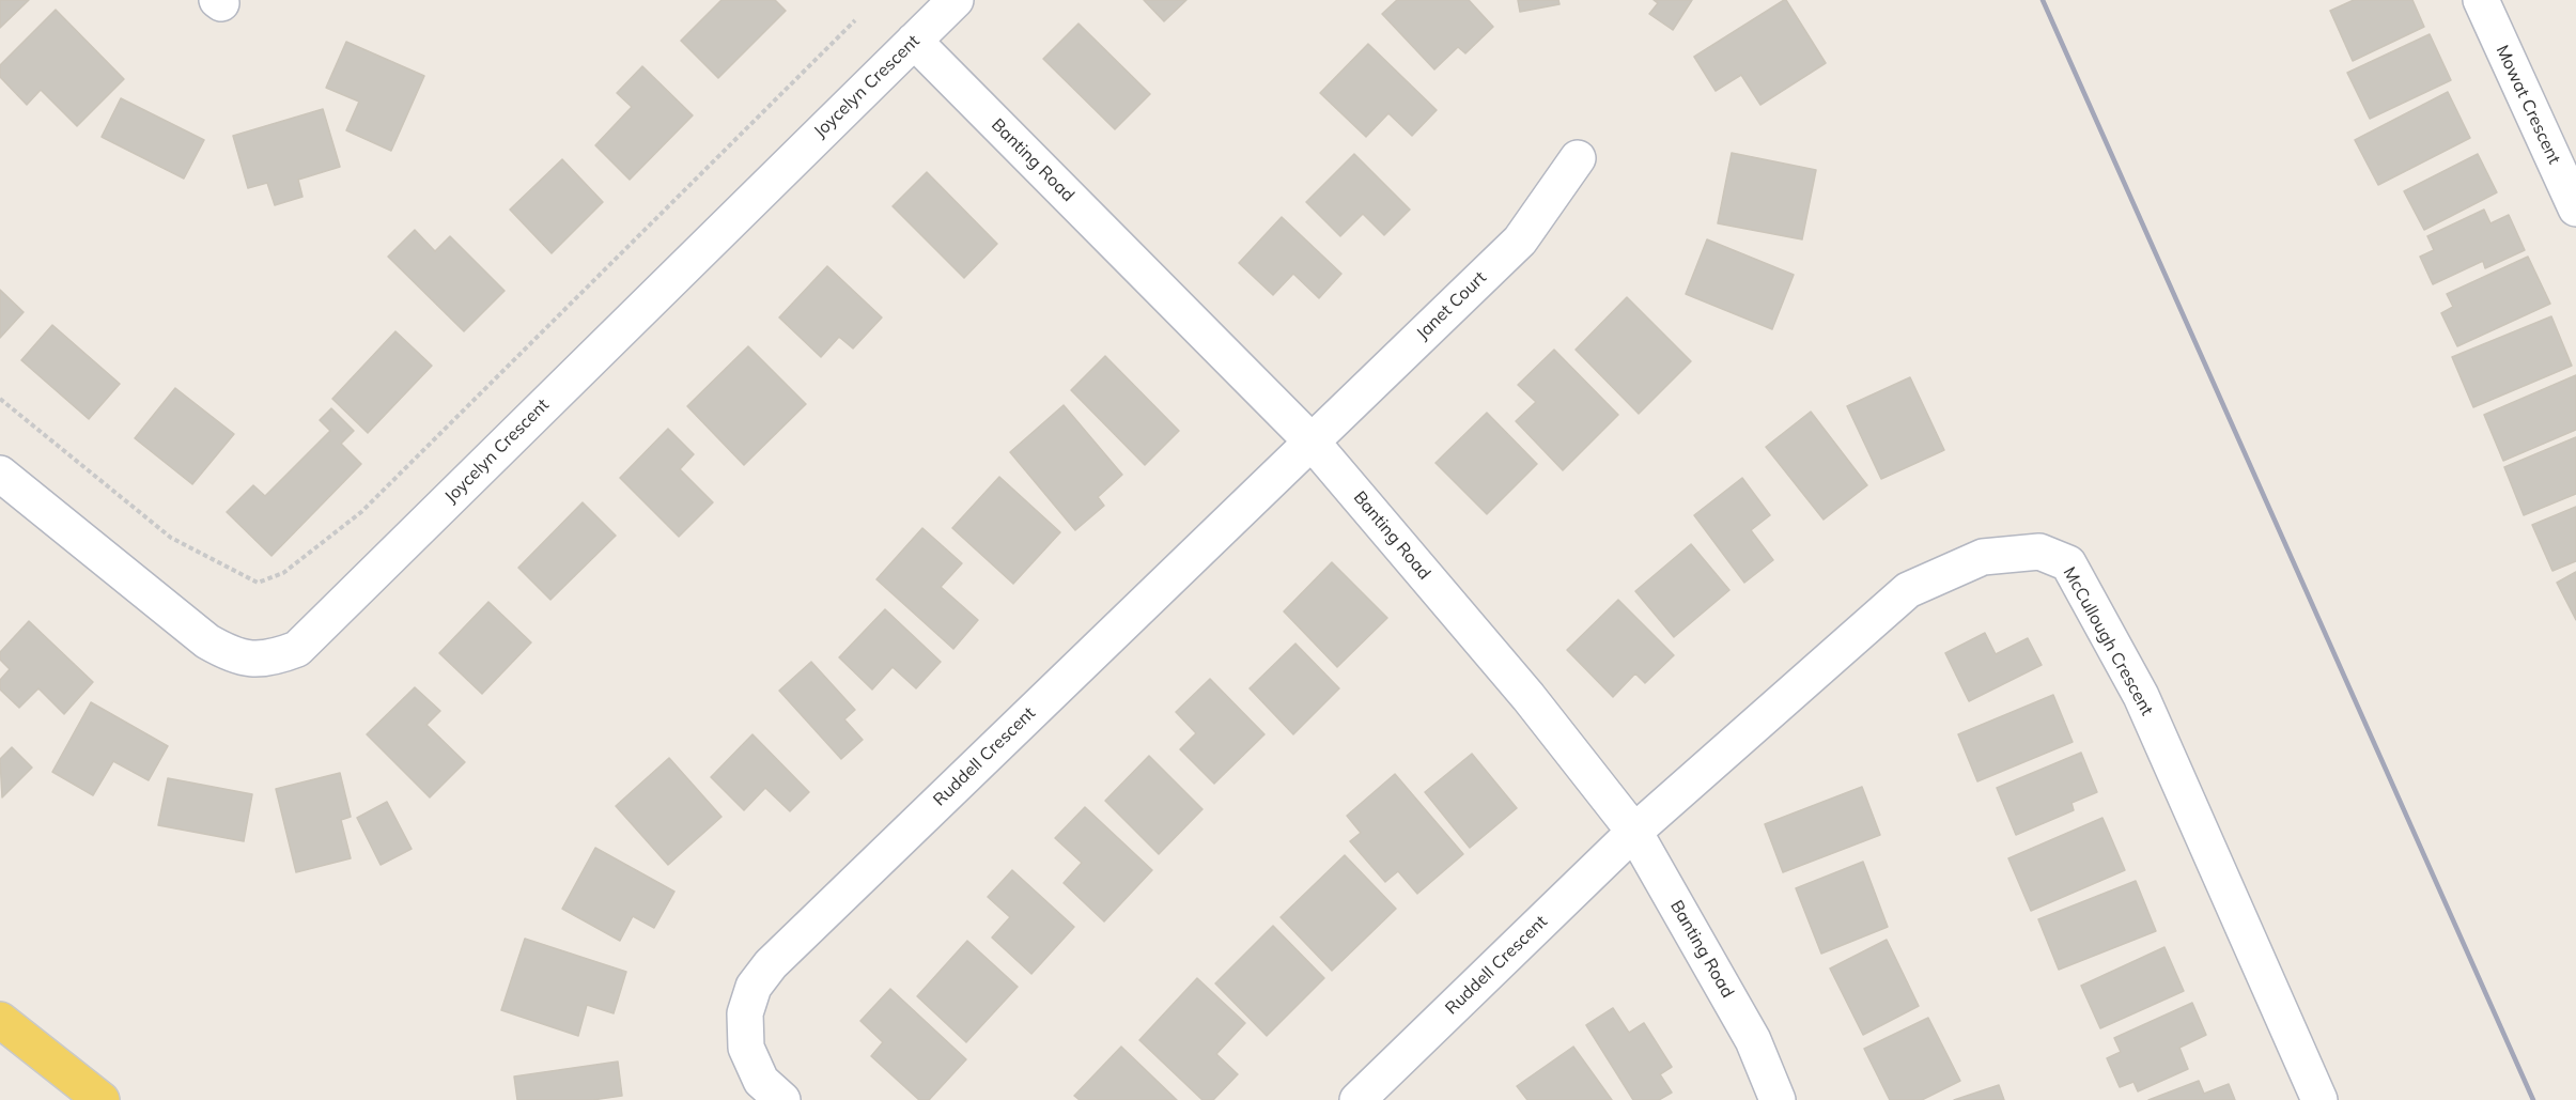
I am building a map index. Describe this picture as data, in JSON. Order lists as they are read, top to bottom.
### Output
{
  "streets": {
    "street": [
      "Joycelyn Crescent",
      "Mowat Crescent",
      "Banting Road",
      "Janet Court",
      "McCullough Crescent",
      "Ruddell Crescent"
    ]
  },
  "crossings": [
    ["Joycelyn Crescent", "Banting Road"],
    ["Banting Road", "Janet Court"],
    ["Banting Road", "McCullough Crescent"],
    ["Banting Road", "Ruddell Crescent"],
    ["Janet Court", "Ruddell Crescent"],
    ["McCullough Crescent", "Ruddell Crescent"]
  ]
}
